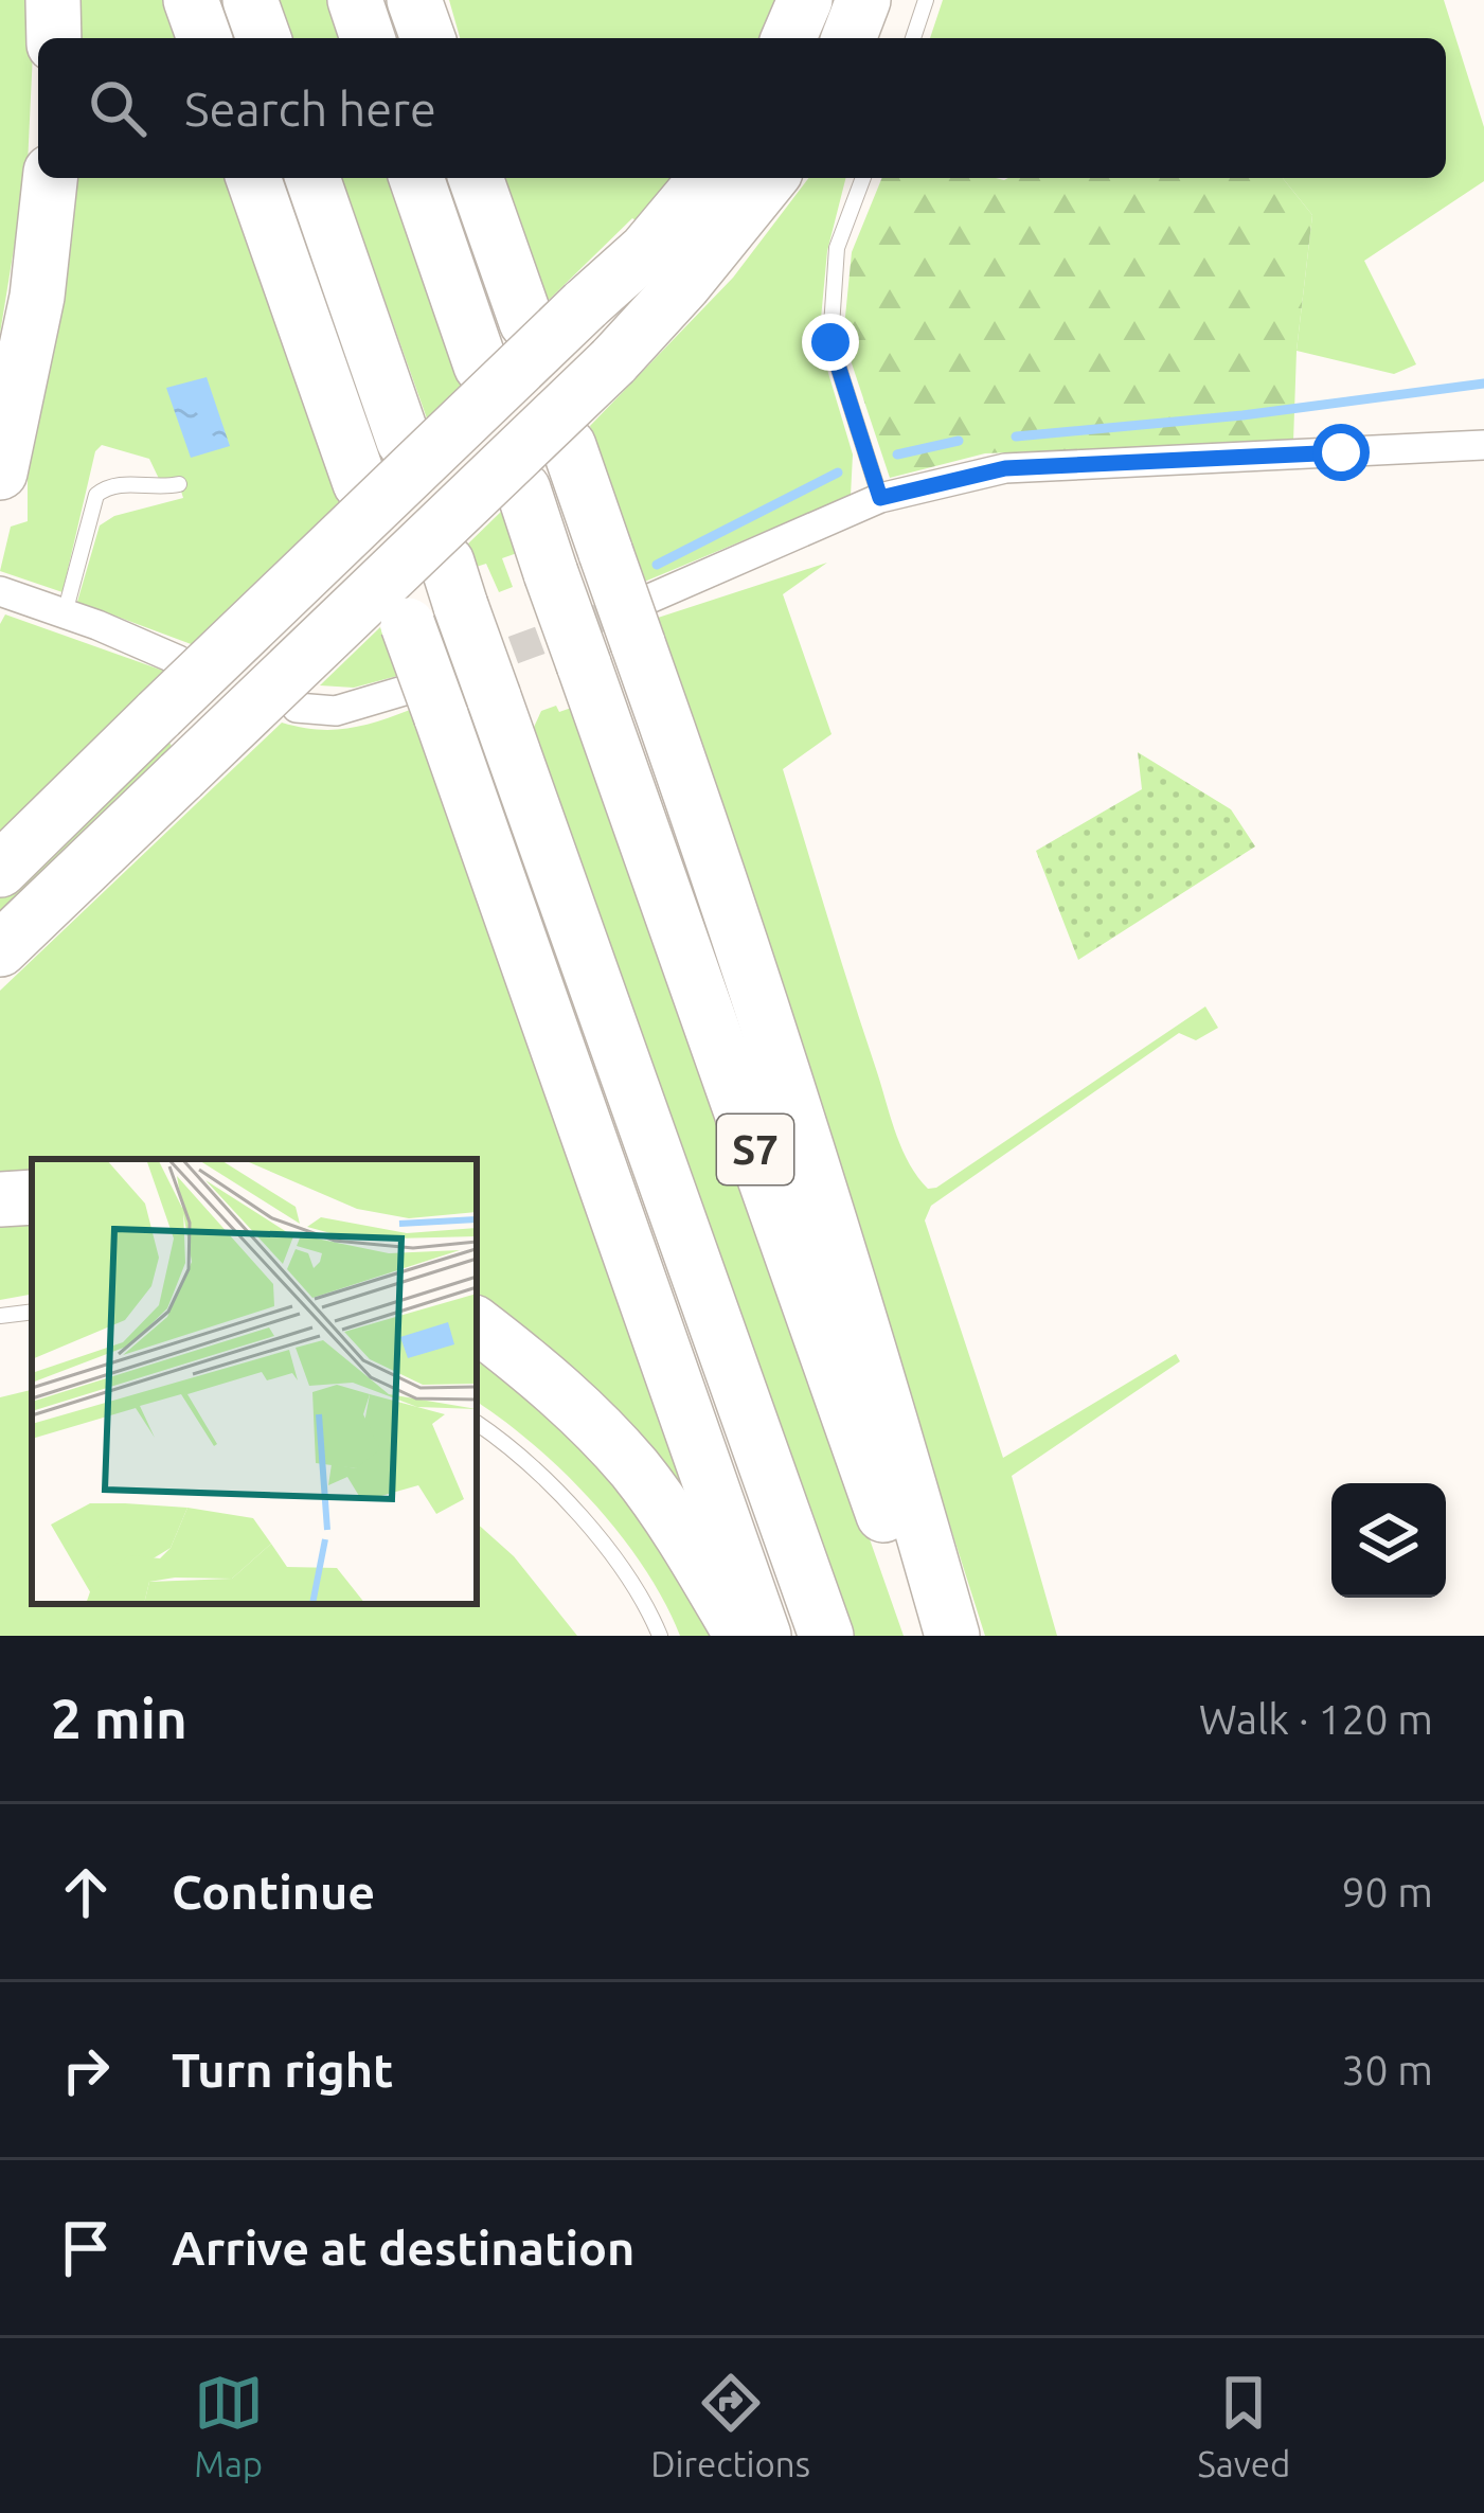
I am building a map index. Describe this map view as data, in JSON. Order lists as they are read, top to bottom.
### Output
{
  "streets": {
    "highway": ["S7"]
  },
  "page": {
    "search": "Search here",
    "heading": ["2 min", "Walk · 120 m"],
    "list": [
      ["Continue", "90 m"],
      ["Turn right", "30 m"],
      "Arrive at destination"
    ],
    "nav": ["Map", "Directions", "Saved"]
  }
}
